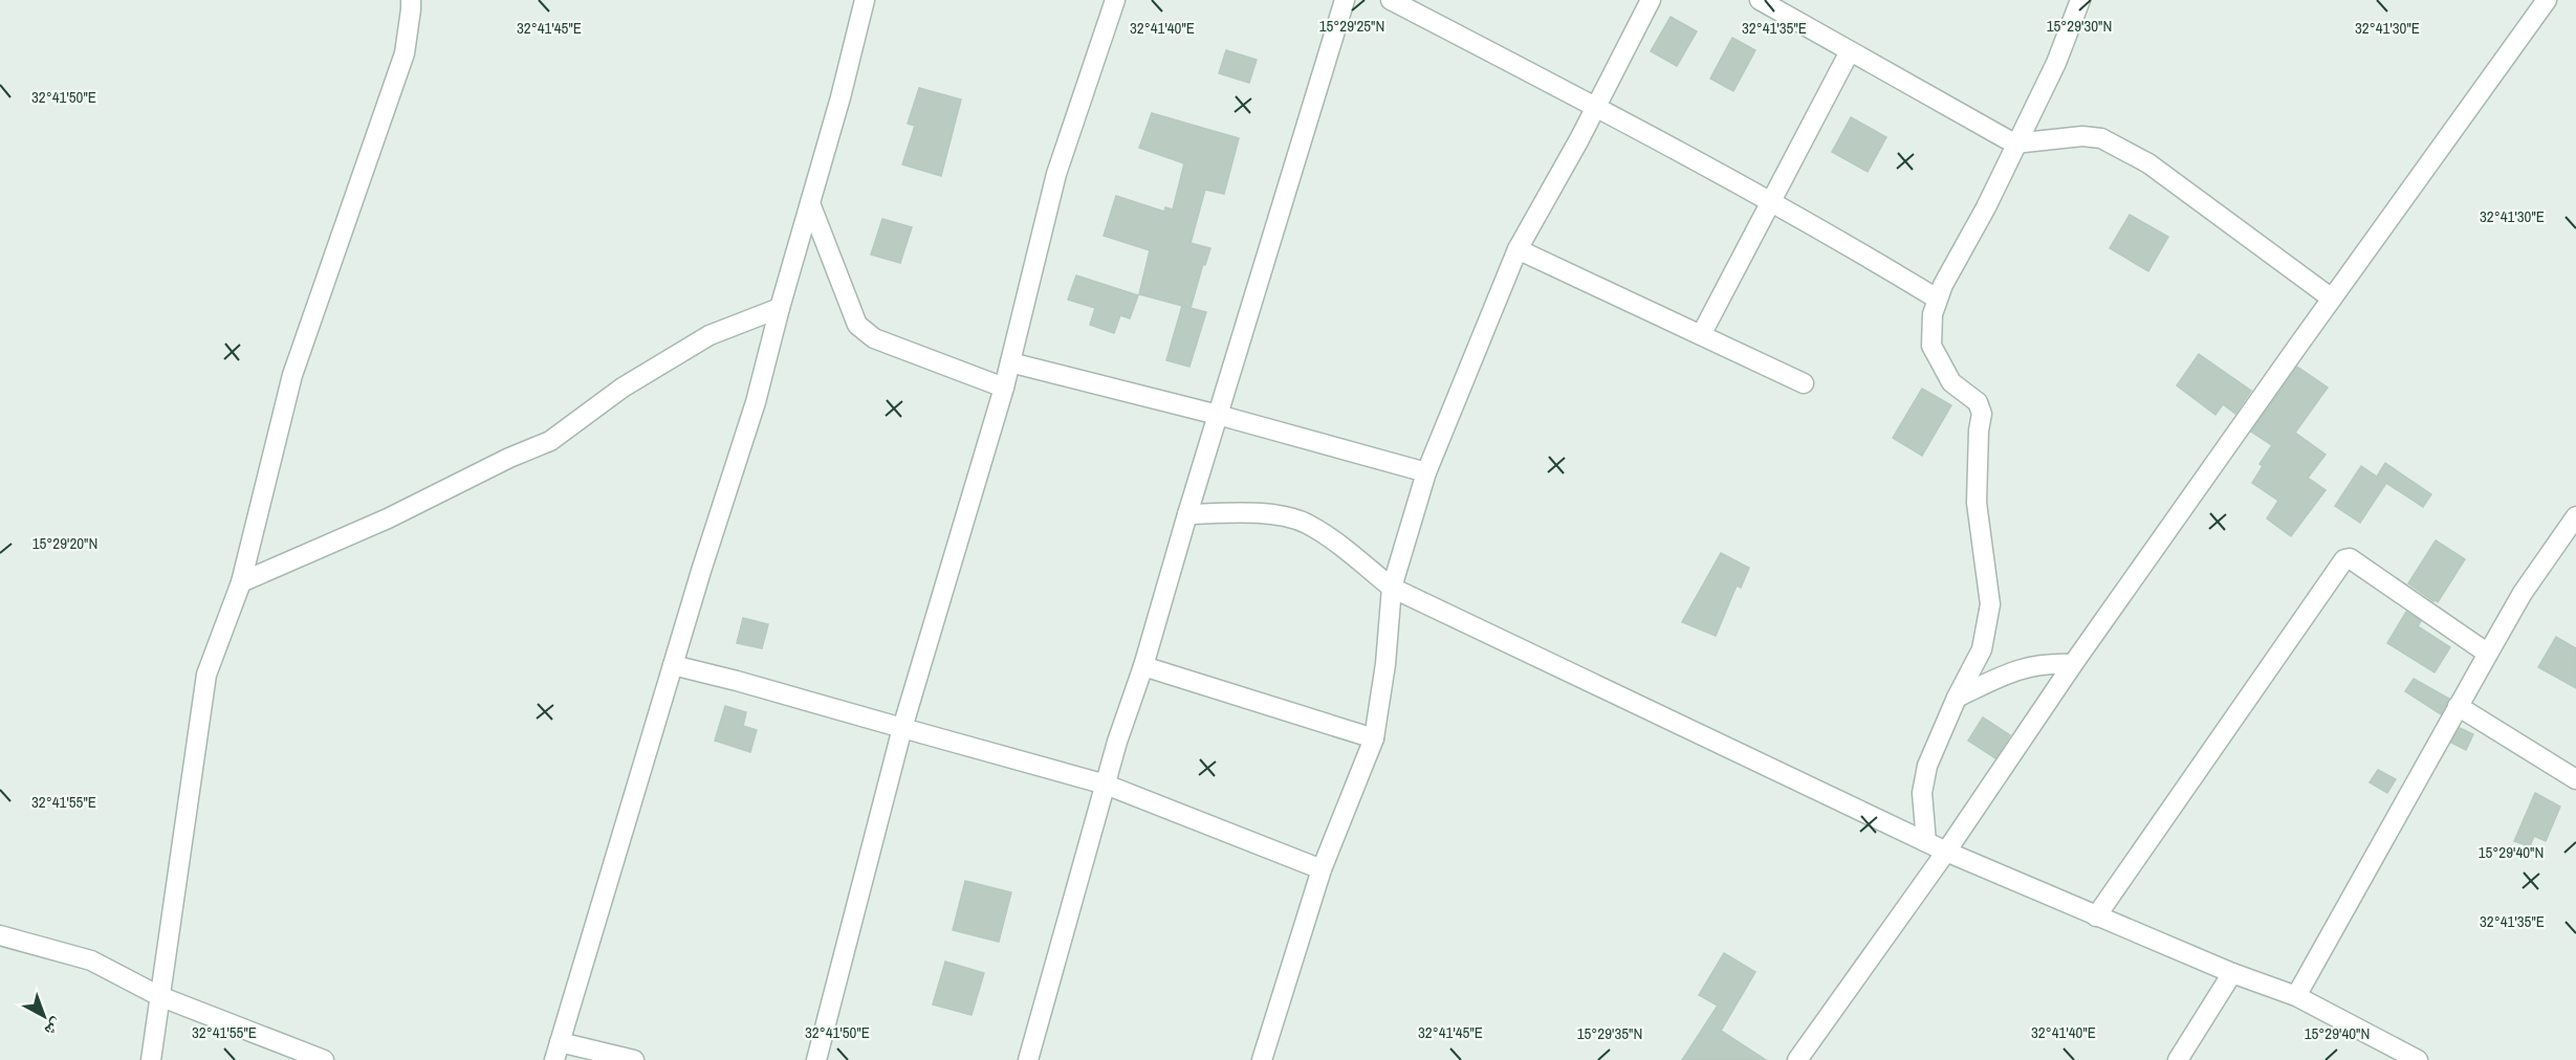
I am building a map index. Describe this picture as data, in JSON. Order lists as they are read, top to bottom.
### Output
{
  "north": "bottom right",
  "coordinates": [
    "15°29'25\"N",
    "15°29'30\"N",
    "32°41'45\"E",
    "32°41'40\"E",
    "32°41'35\"E",
    "32°41'30\"E",
    "32°41'50\"E",
    "15°29'20\"N",
    "32°41'55\"E",
    "15°29'40\"N",
    "15°29'35\"N"
  ]
}
